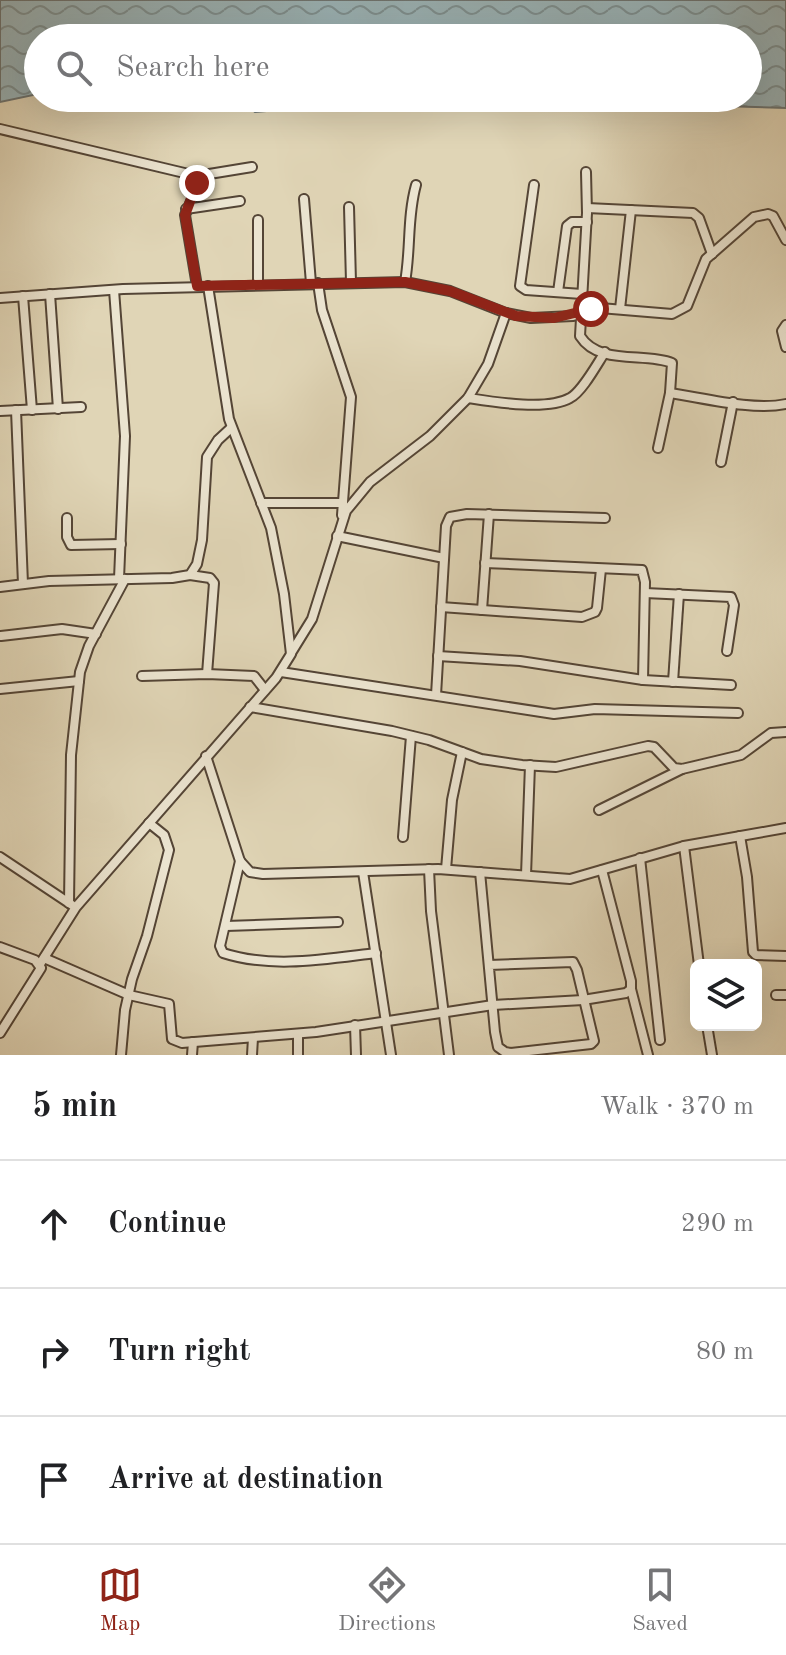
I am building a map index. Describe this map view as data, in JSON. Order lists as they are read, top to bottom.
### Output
{
  "page": {
    "search": "Search here",
    "heading": ["5 min", "Walk · 370 m"],
    "list": [
      ["Continue", "290 m"],
      ["Turn right", "80 m"],
      "Arrive at destination"
    ],
    "nav": ["Map", "Directions", "Saved"]
  }
}
